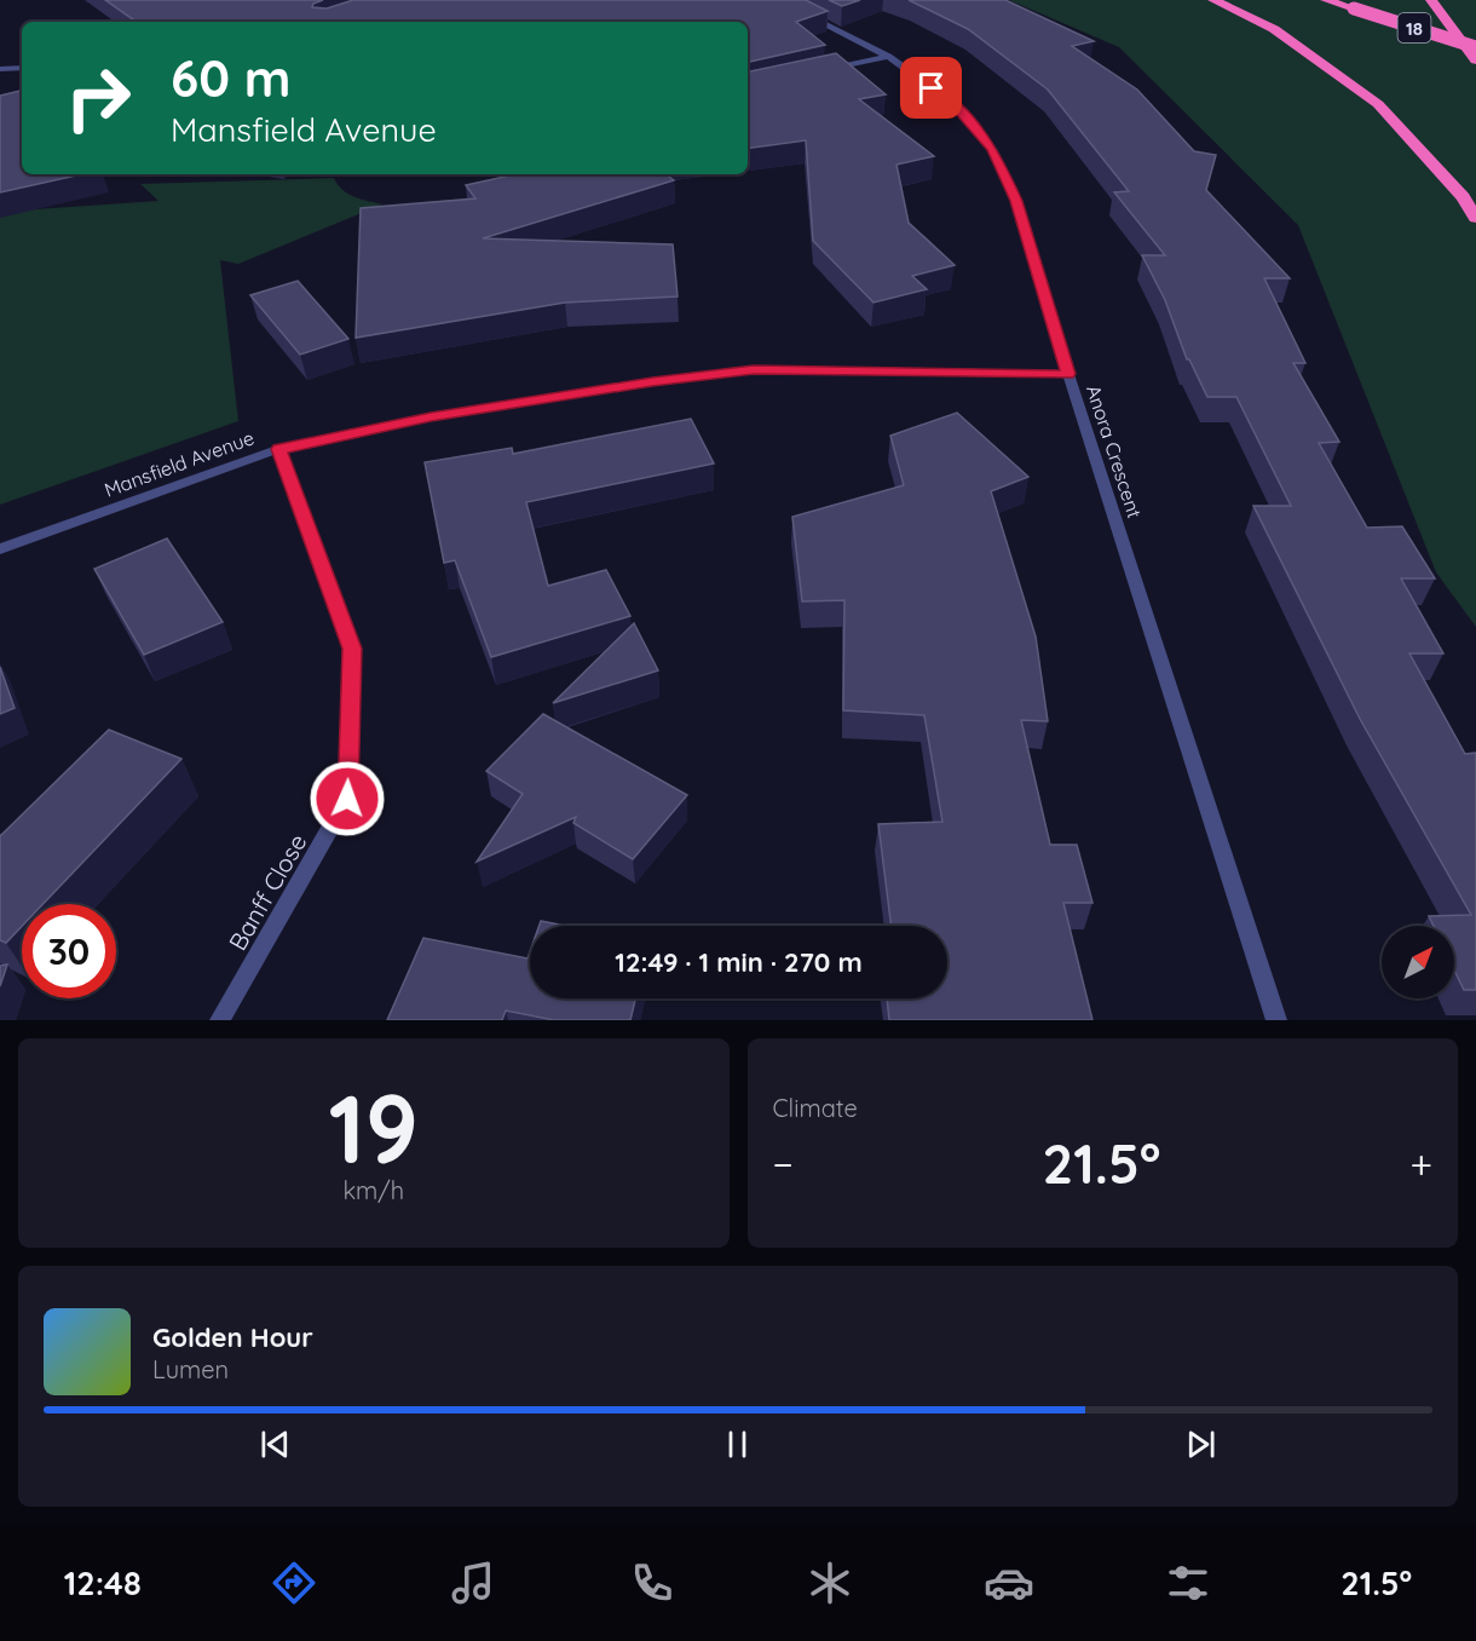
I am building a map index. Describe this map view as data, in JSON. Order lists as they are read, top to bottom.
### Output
{
  "streets": {
    "highway": ["18"],
    "street": ["Anora Crescent", "Mansfield Avenue", "Banff Close"]
  },
  "crossings": [
    ["Anora Crescent", "Mansfield Avenue"],
    ["Mansfield Avenue", "Banff Close"]
  ],
  "north": "top right",
  "page": {
    "turn": ["60 m", "Mansfield Avenue"],
    "limit": "30",
    "trip": "12:49 · 1 min · 270 m",
    "tile": [
      ["19", "km/h"],
      "Climate"
    ],
    "heat": ["−", "21.5°", "+"],
    "song": ["Golden Hour", "Lumen"],
    "tabs": ["12:48", "21.5°"]
  }
}
